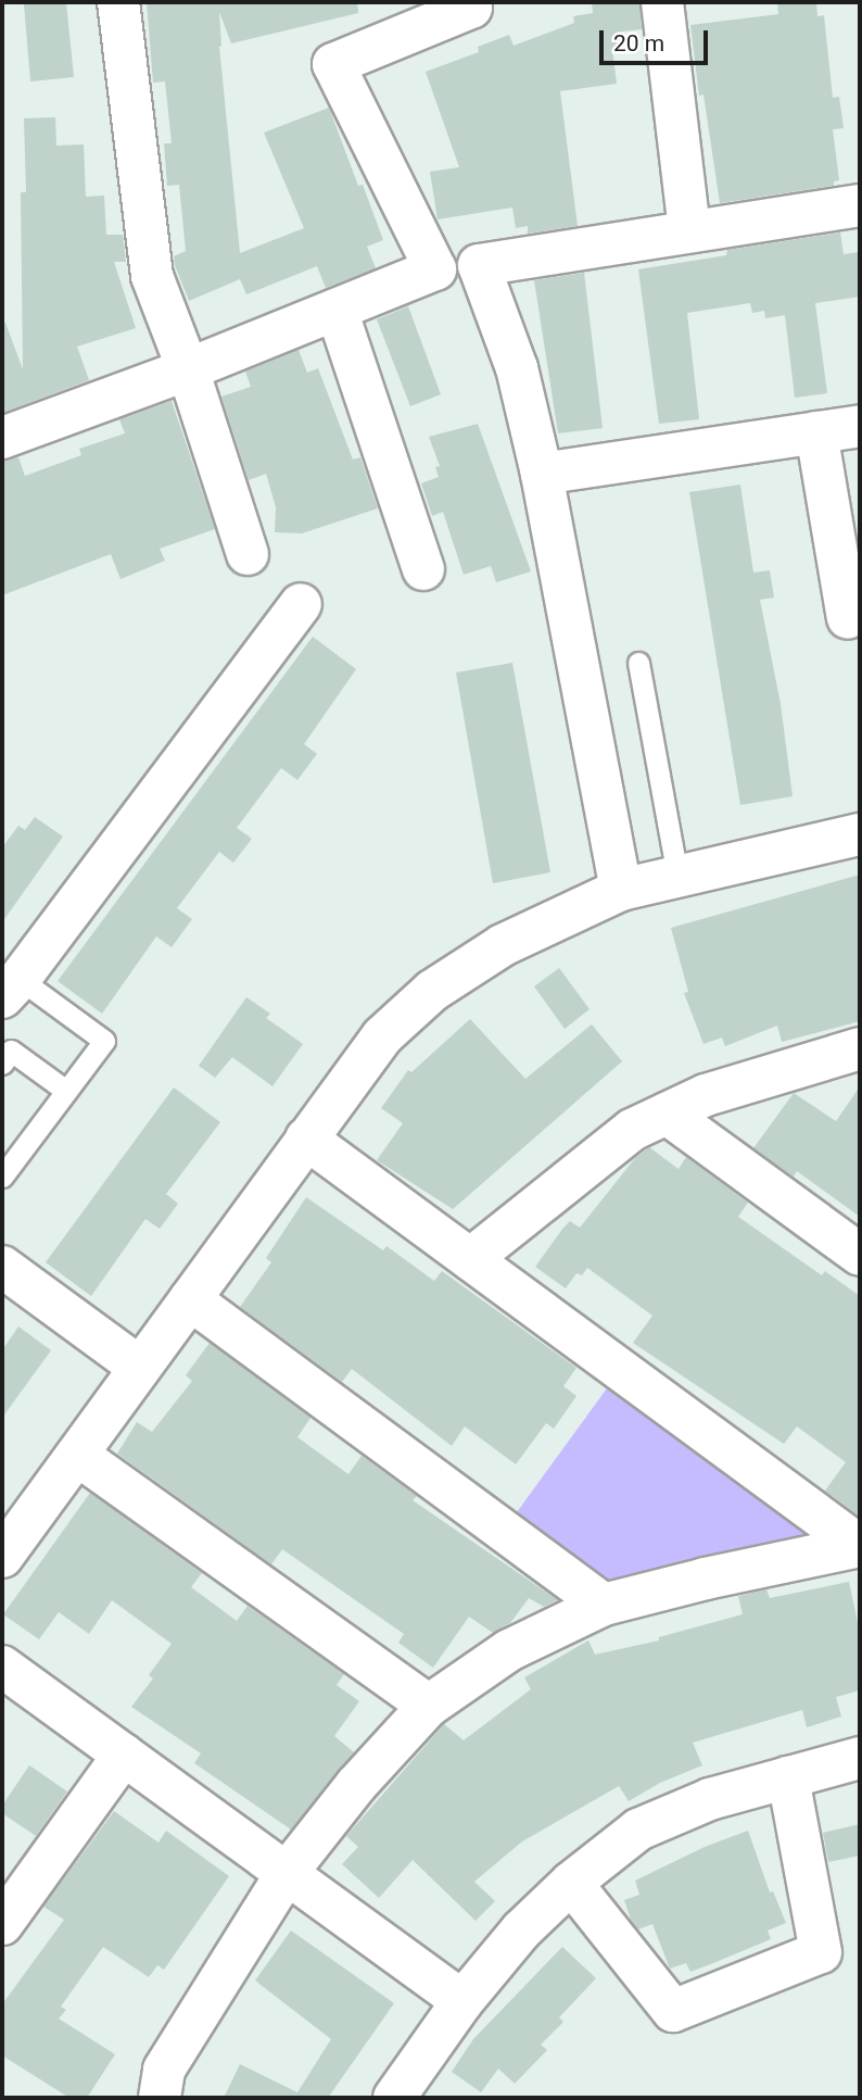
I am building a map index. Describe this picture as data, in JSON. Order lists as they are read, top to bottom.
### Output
{
  "scale_bar": "20 m"
}
